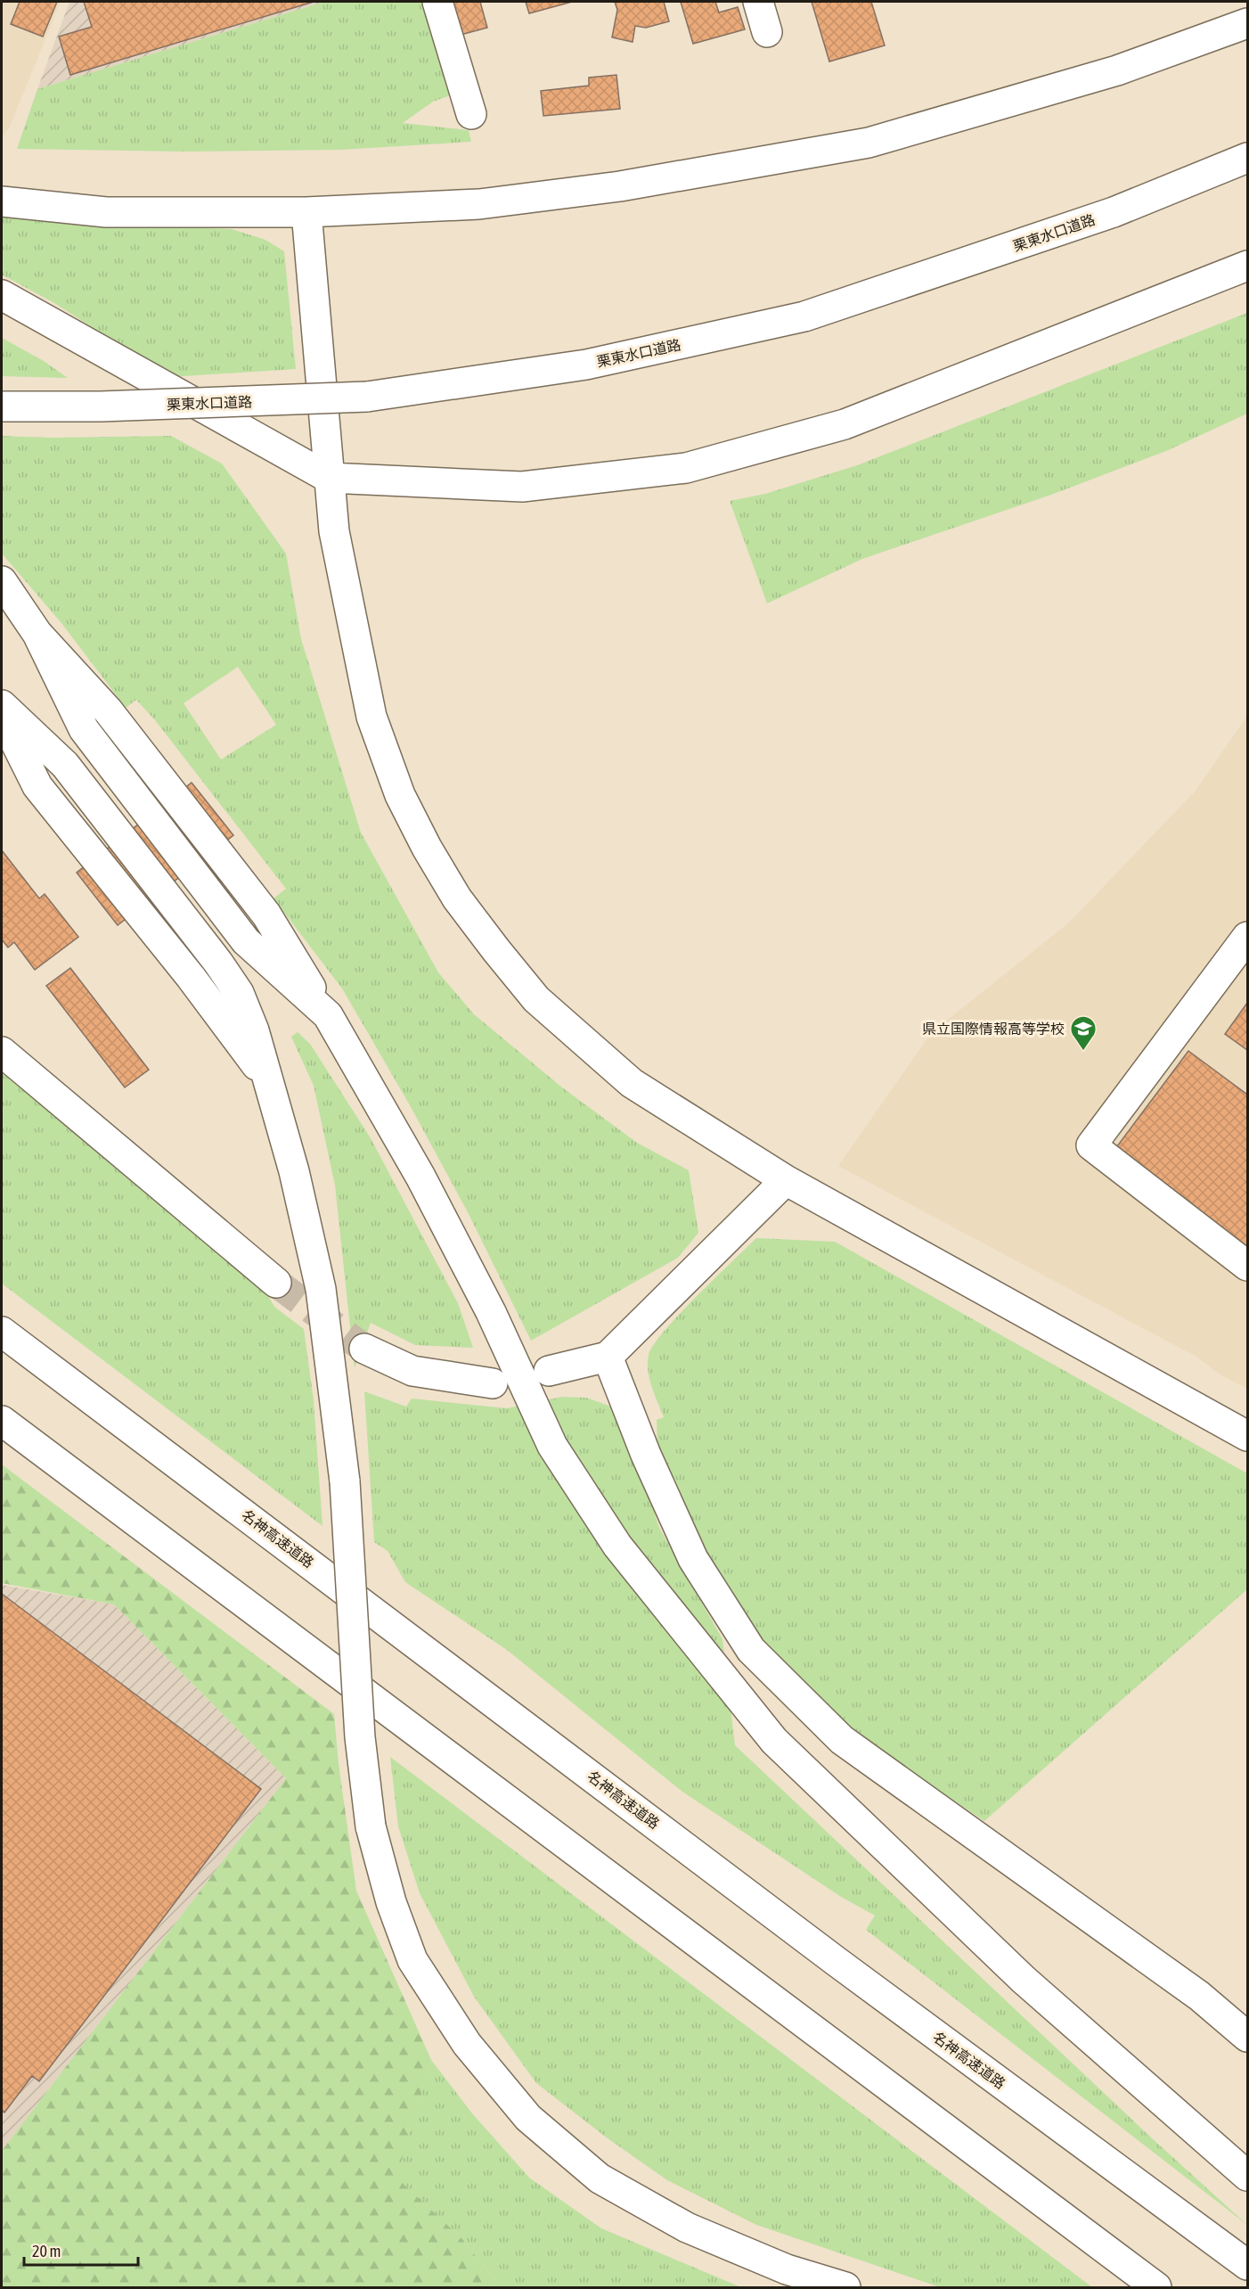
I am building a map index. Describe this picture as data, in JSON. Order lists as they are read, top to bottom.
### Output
{
  "streets": {
    "main road": ["栗東水口道路", "名神高速道路"]
  },
  "places": {
    "school or university": ["県立国際情報高等学校"]
  },
  "scale_bar": "20 m"
}
